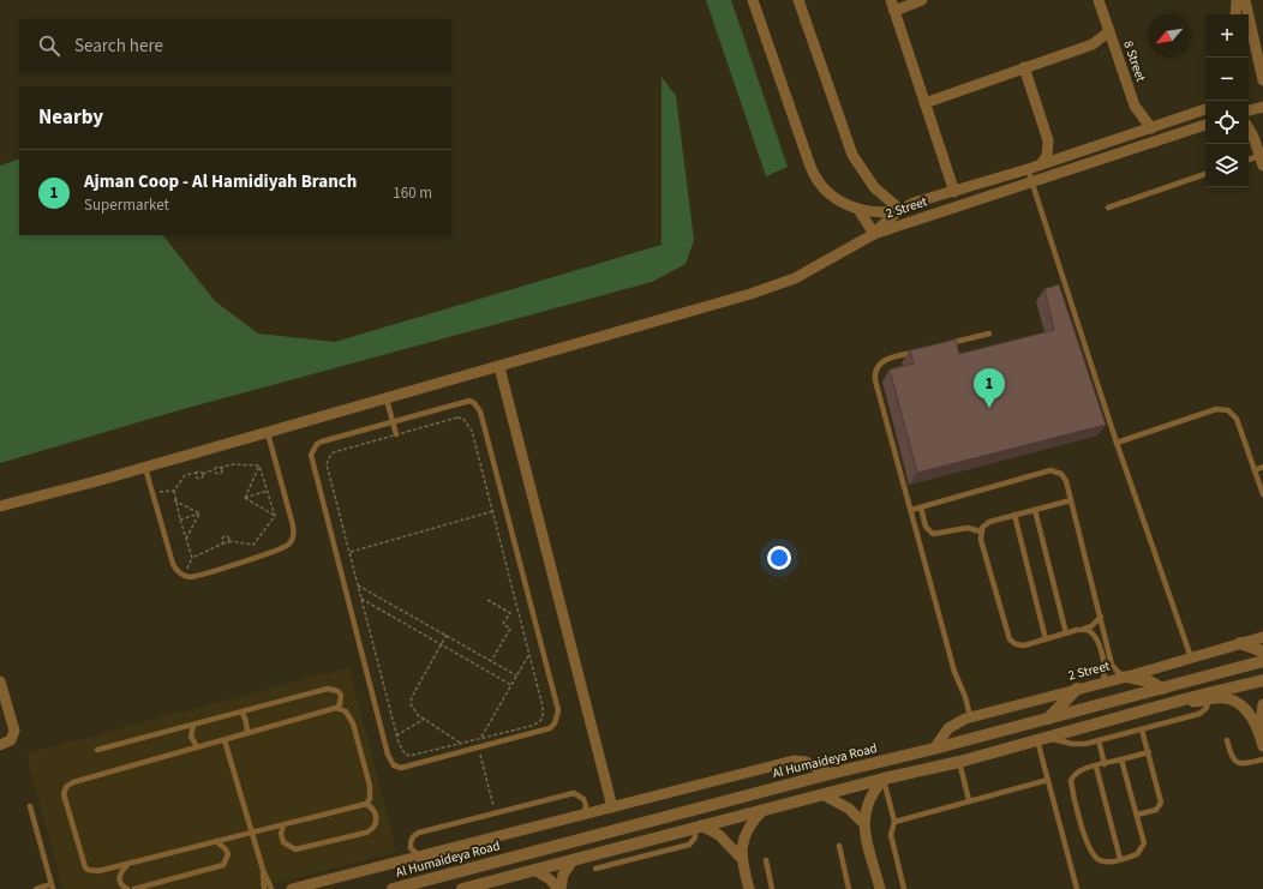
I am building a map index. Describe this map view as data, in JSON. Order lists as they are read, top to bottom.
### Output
{
  "streets": {
    "street": ["8 Street", "2 Street", "Al Humaideya Road"]
  },
  "crossings": [
    ["8 Street", "2 Street"],
    ["2 Street", "Al Humaideya Road"]
  ],
  "north": "bottom left",
  "page": {
    "map_buttons": ["+", "−"],
    "search": "Search here",
    "heading": "Nearby",
    "list": [
      {
        "mark": "1",
        "name": "Ajman Coop - Al Hamidiyah Branch",
        "note": "Supermarket",
        "value": "160 m"
      }
    ],
    "pins": "1"
  }
}
